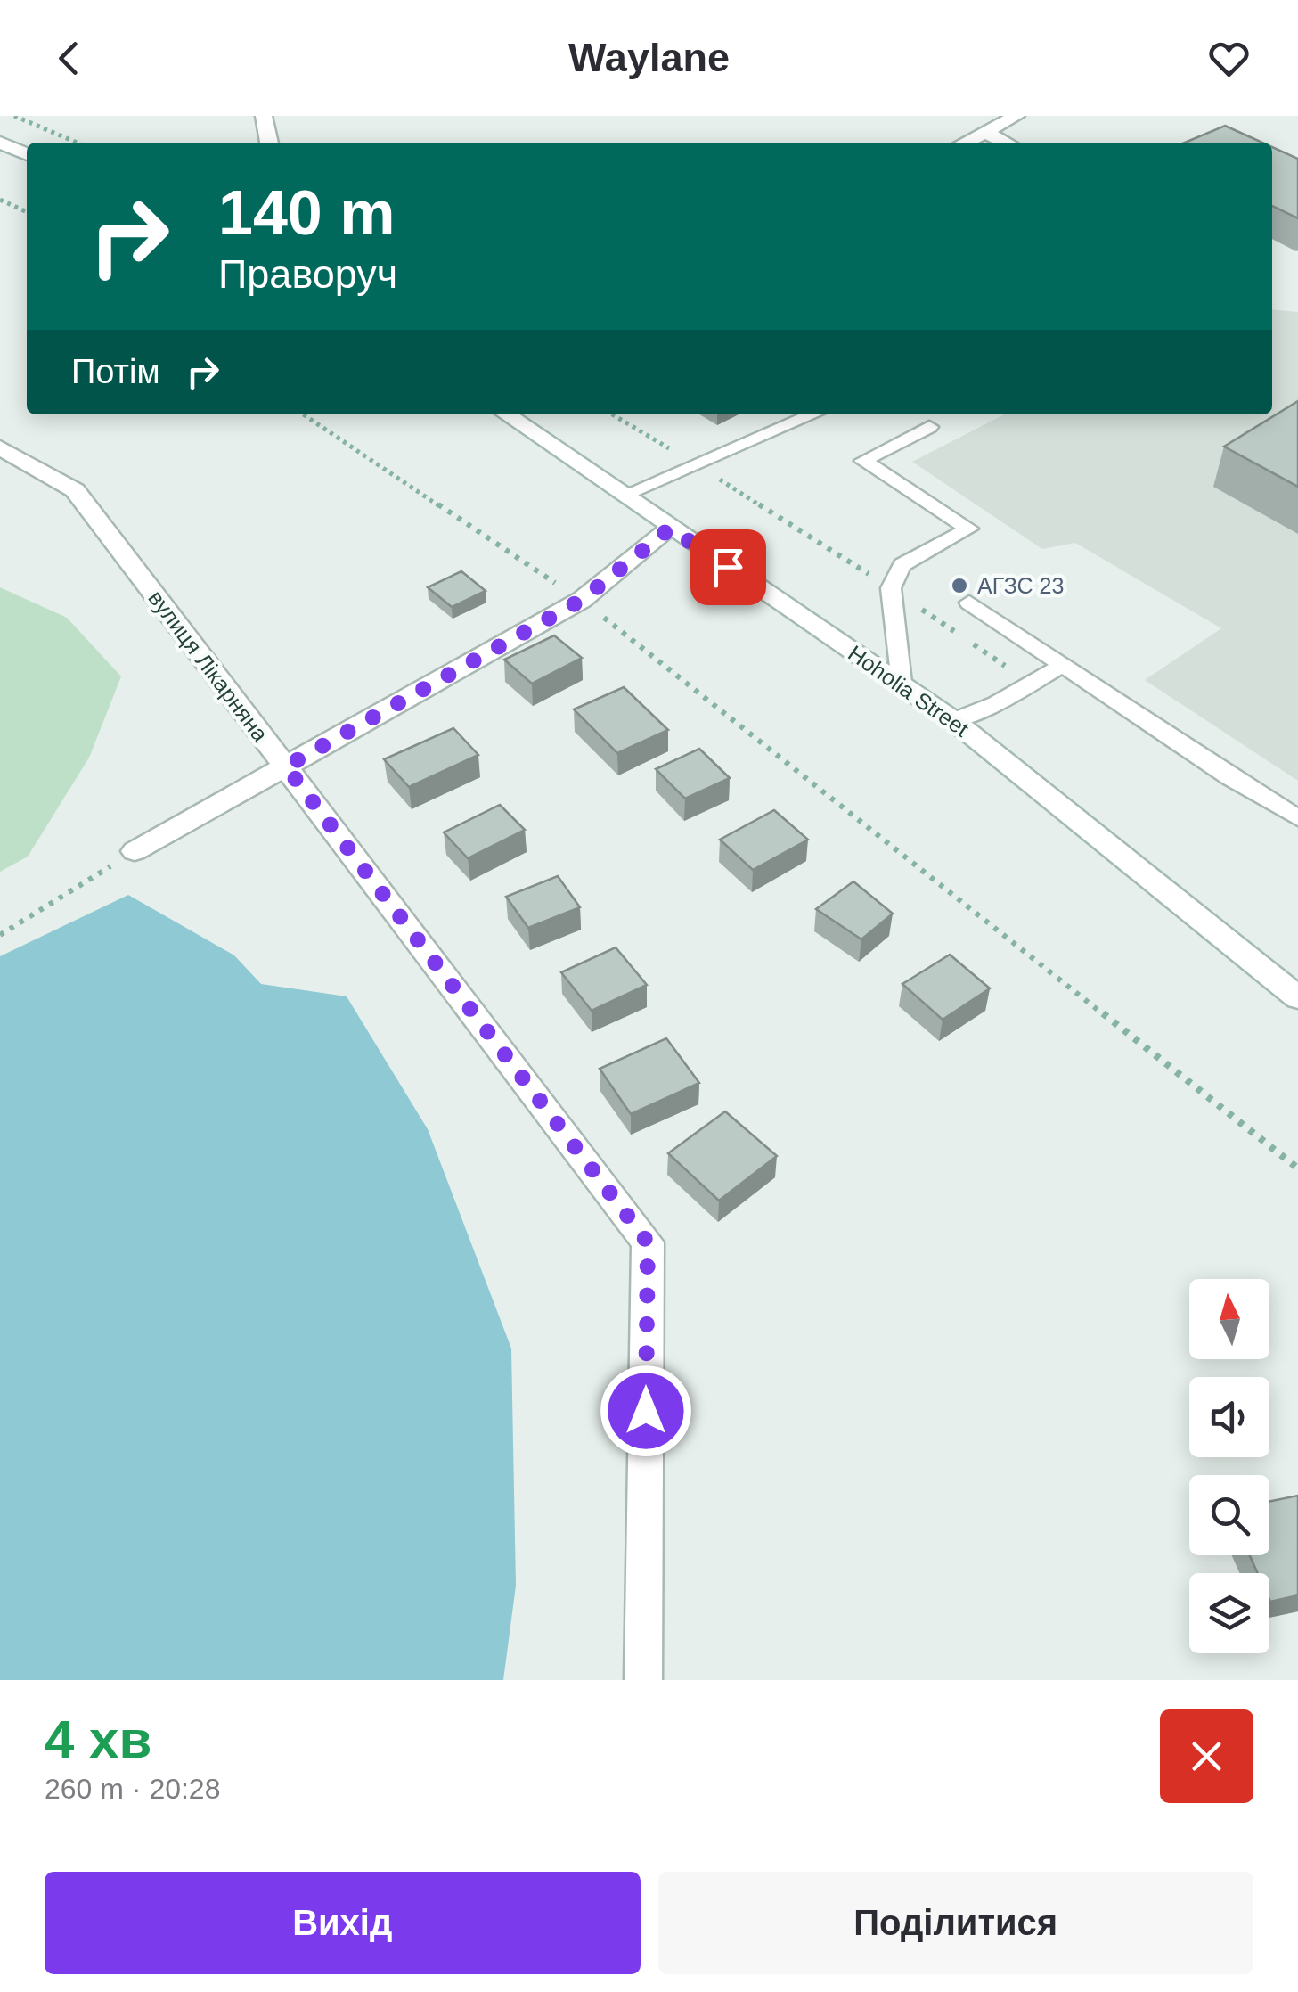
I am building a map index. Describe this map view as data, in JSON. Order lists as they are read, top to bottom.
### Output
{
  "streets": {
    "street": ["вулиця Лікарняна", "Hoholia Street"]
  },
  "places": ["АГЗС 23"],
  "north": "top",
  "page": {
    "header": "Waylane",
    "turn": ["140 m", "Праворуч"],
    "then": "Потім",
    "heading": ["4 хв", "260 m · 20:28"],
    "buttons": ["Вихід", "Поділитися"]
  }
}
